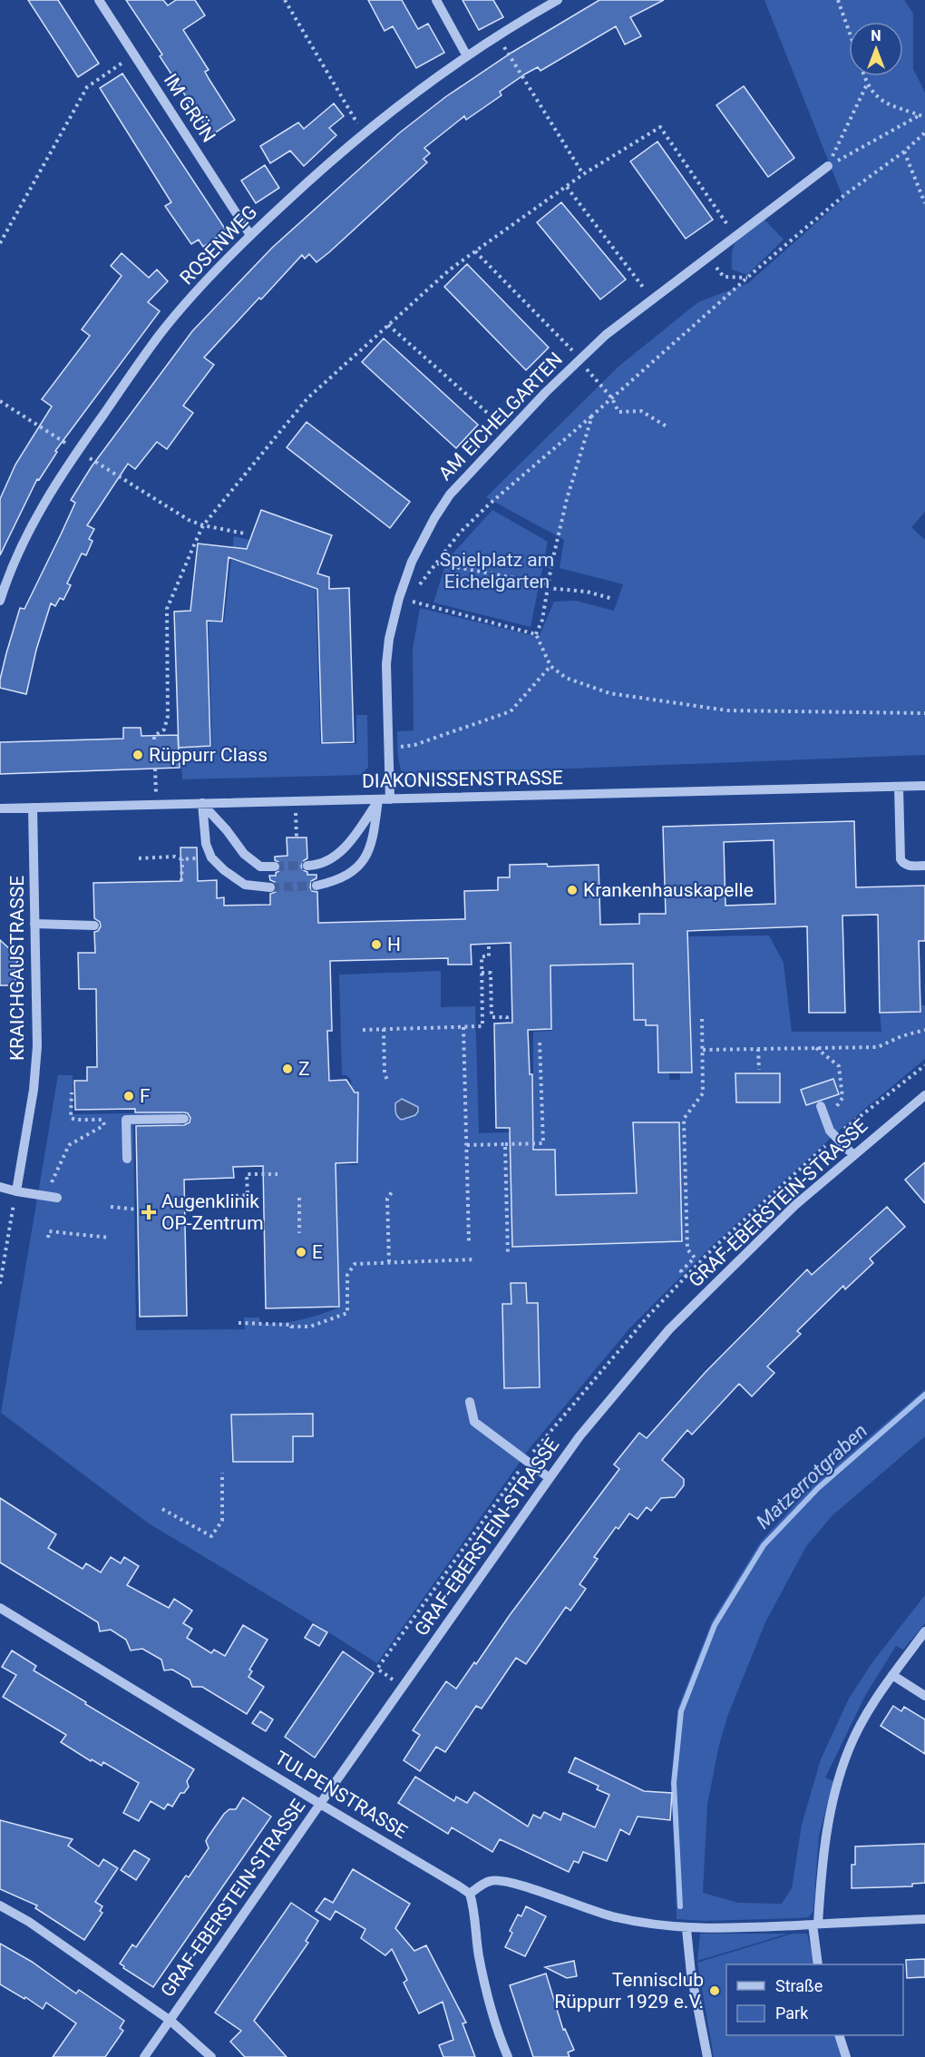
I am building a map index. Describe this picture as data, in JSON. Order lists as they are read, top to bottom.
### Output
{
  "streets": {
    "street": [
      "IM GRÜN",
      "ROSENWEG",
      "AM EICHELGARTEN",
      "DIAKONISSENSTRASSE",
      "KRAICHGAUSTRASSE",
      "GRAF-EBERSTEIN-STRASSE",
      "TULPENSTRASSE"
    ]
  },
  "crossings": [
    ["IM GRÜN", "ROSENWEG"],
    ["AM EICHELGARTEN", "DIAKONISSENSTRASSE"],
    ["DIAKONISSENSTRASSE", "KRAICHGAUSTRASSE"],
    ["GRAF-EBERSTEIN-STRASSE", "TULPENSTRASSE"]
  ],
  "water": ["Matzerrotgraben"],
  "parks": ["Spielplatz am Eichelgarten"],
  "places": {
    "other": [
      "Rüppurr Class",
      "Krankenhauskapelle",
      "H",
      "Z",
      "F",
      "E",
      "Tennisclub Rüppurr 1929 e.V."
    ],
    "health": ["Augenklinik OP-Zentrum"]
  },
  "legend": ["Straße", "Park"],
  "north": "top"
}
